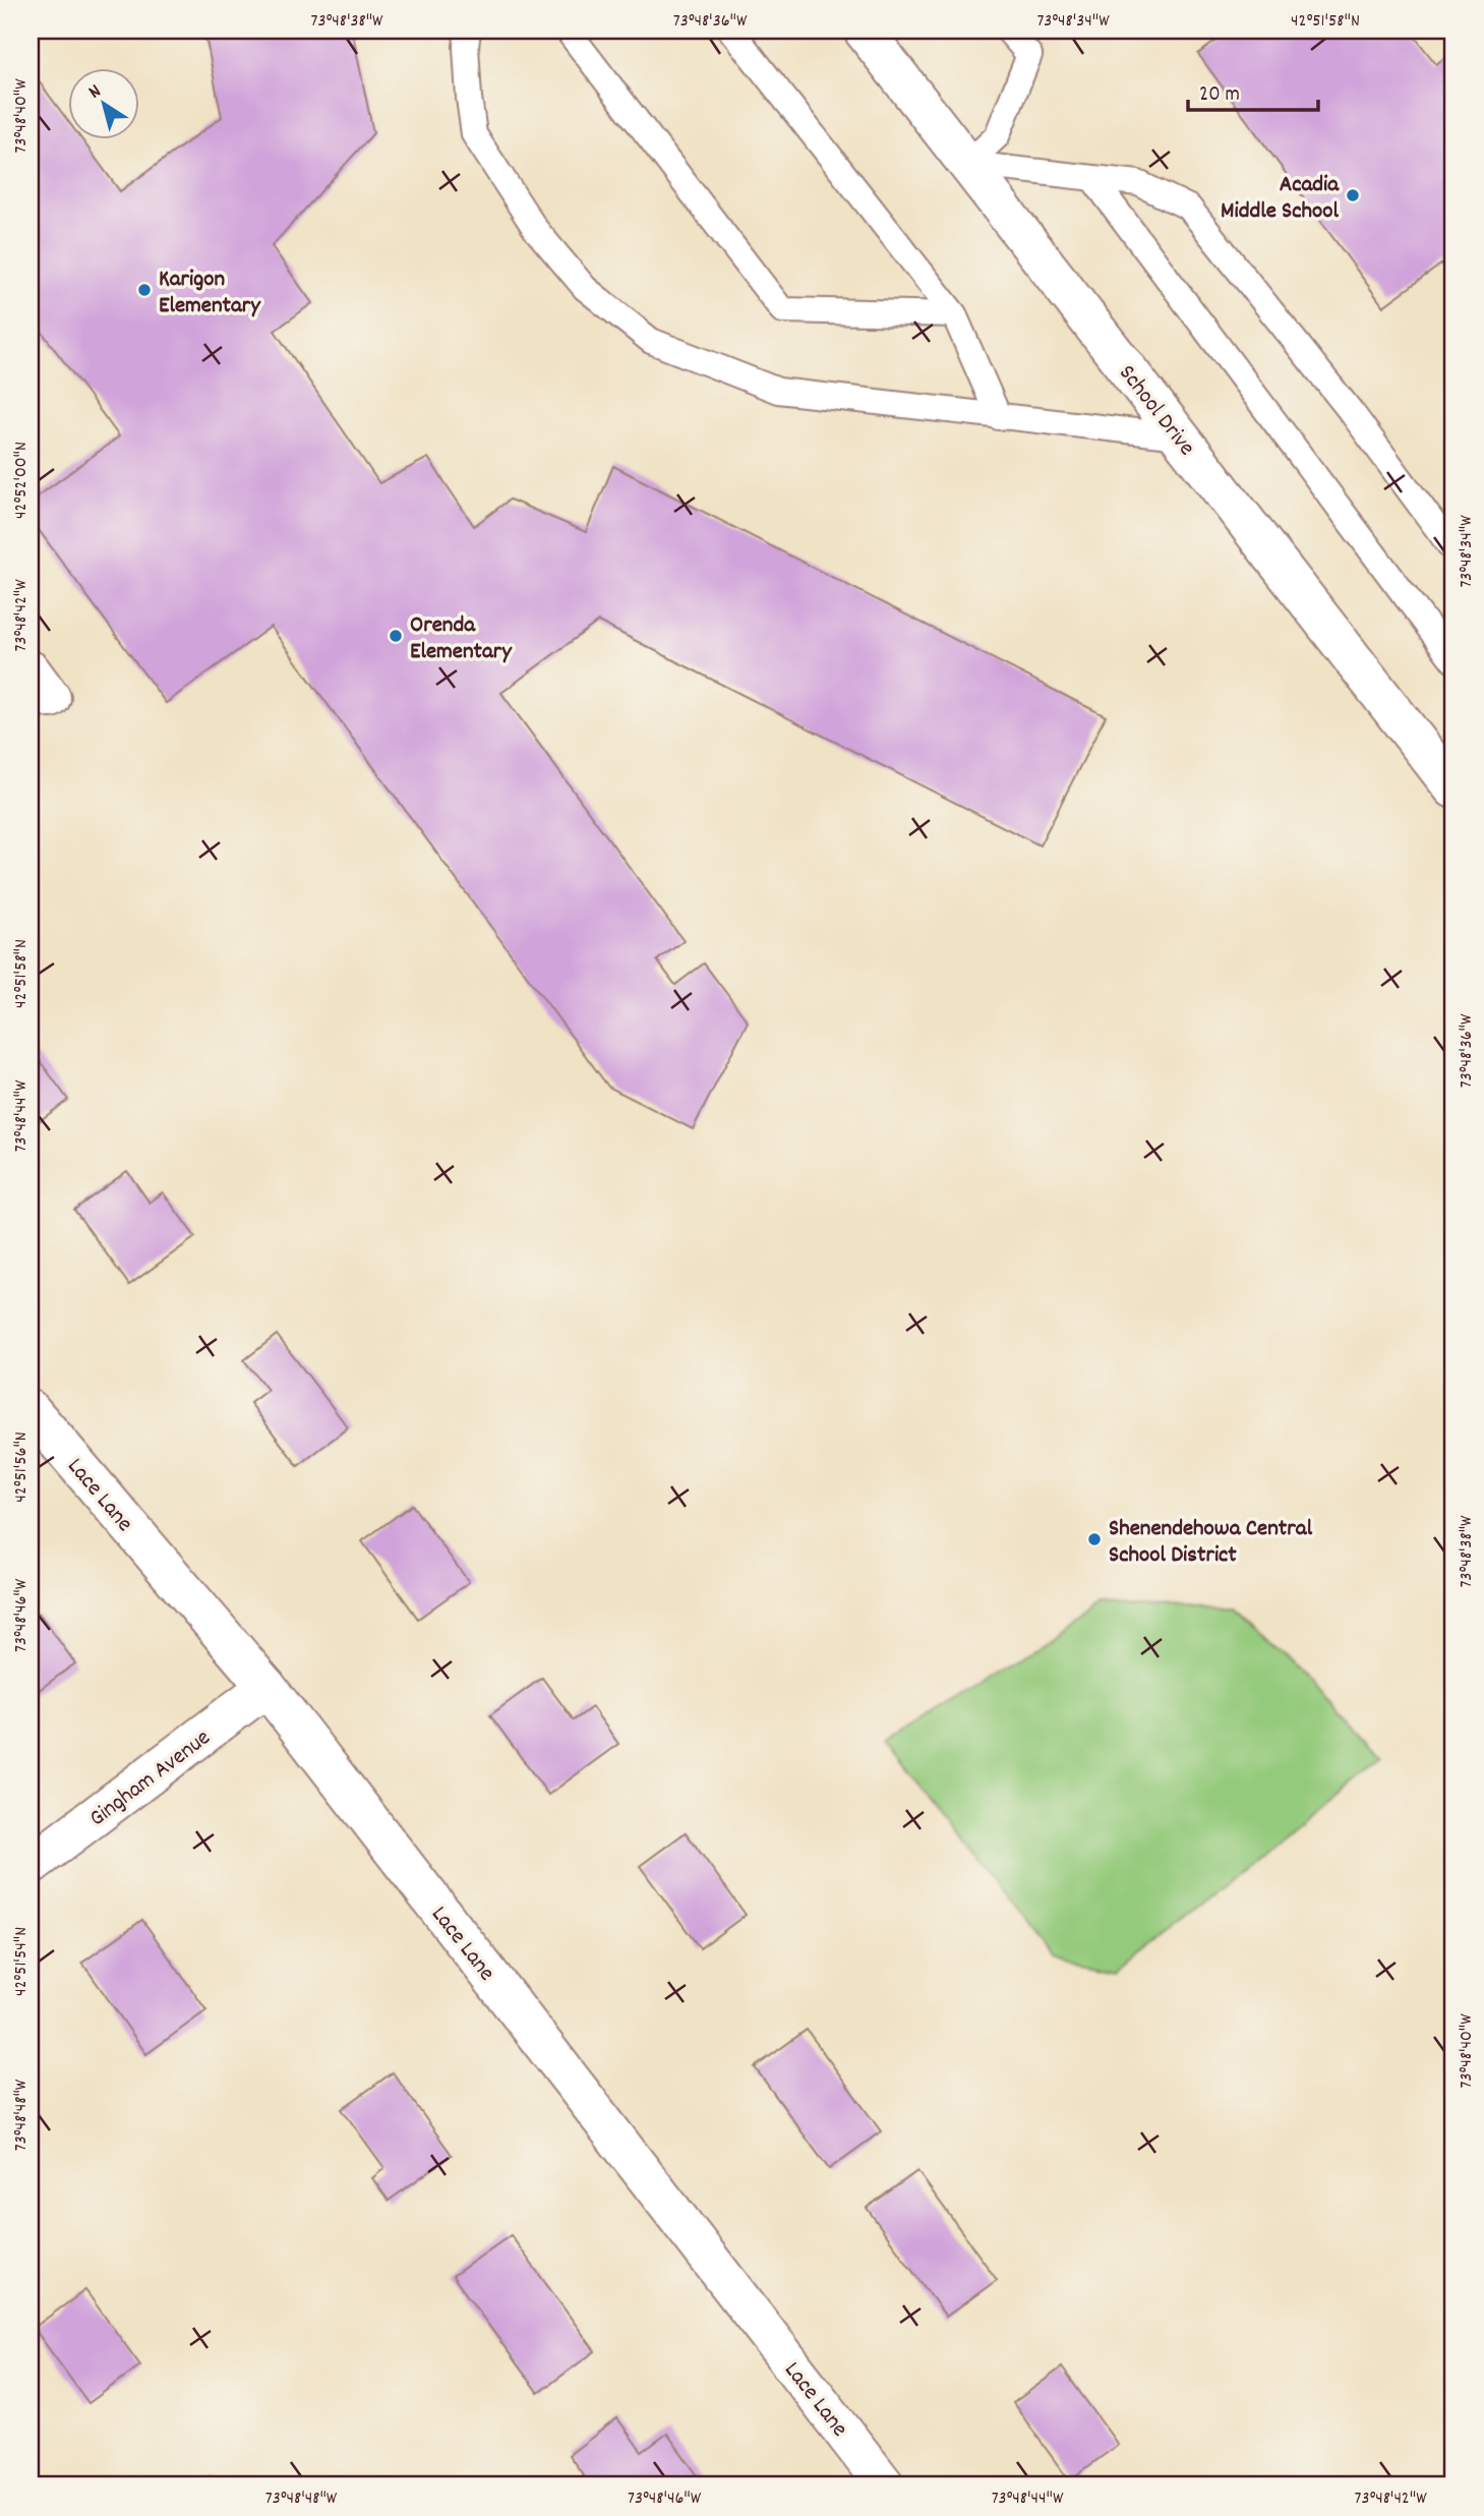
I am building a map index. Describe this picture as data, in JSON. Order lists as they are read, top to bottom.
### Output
{
  "streets": {
    "street": ["School Drive", "Lace Lane", "Gingham Avenue"]
  },
  "crossings": [
    ["Lace Lane", "Gingham Avenue"]
  ],
  "places": [
    "Acadia Middle School",
    "Karigon Elementary",
    "Orenda Elementary",
    "Shenendehowa Central School District"
  ],
  "scale_bar": "20 m",
  "north": "top left",
  "coordinates": [
    "73°48'38\"W",
    "73°48'36\"W",
    "73°48'34\"W",
    "42°51'58\"N",
    "73°48'40\"W",
    "42°52'00\"N",
    "73°48'42\"W",
    "73°48'44\"W",
    "42°51'56\"N",
    "73°48'46\"W",
    "42°51'54\"N",
    "73°48'48\"W"
  ]
}
